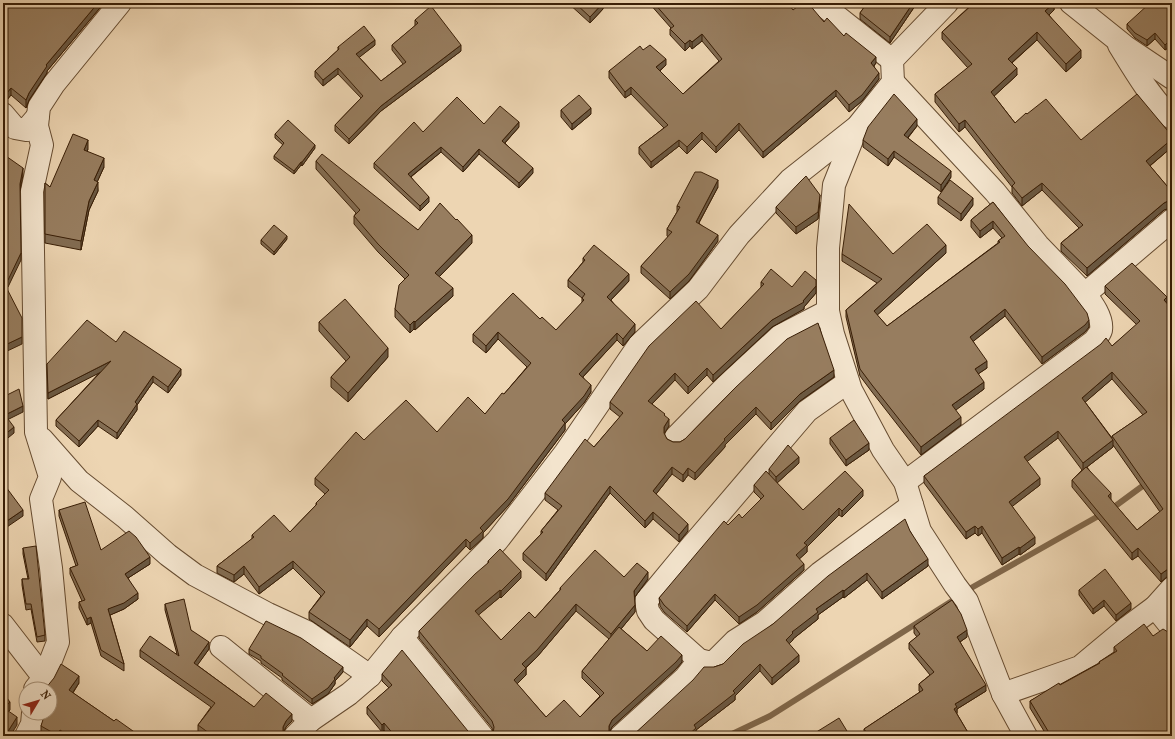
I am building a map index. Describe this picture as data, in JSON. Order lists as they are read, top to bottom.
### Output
{
  "north": "top right"
}
